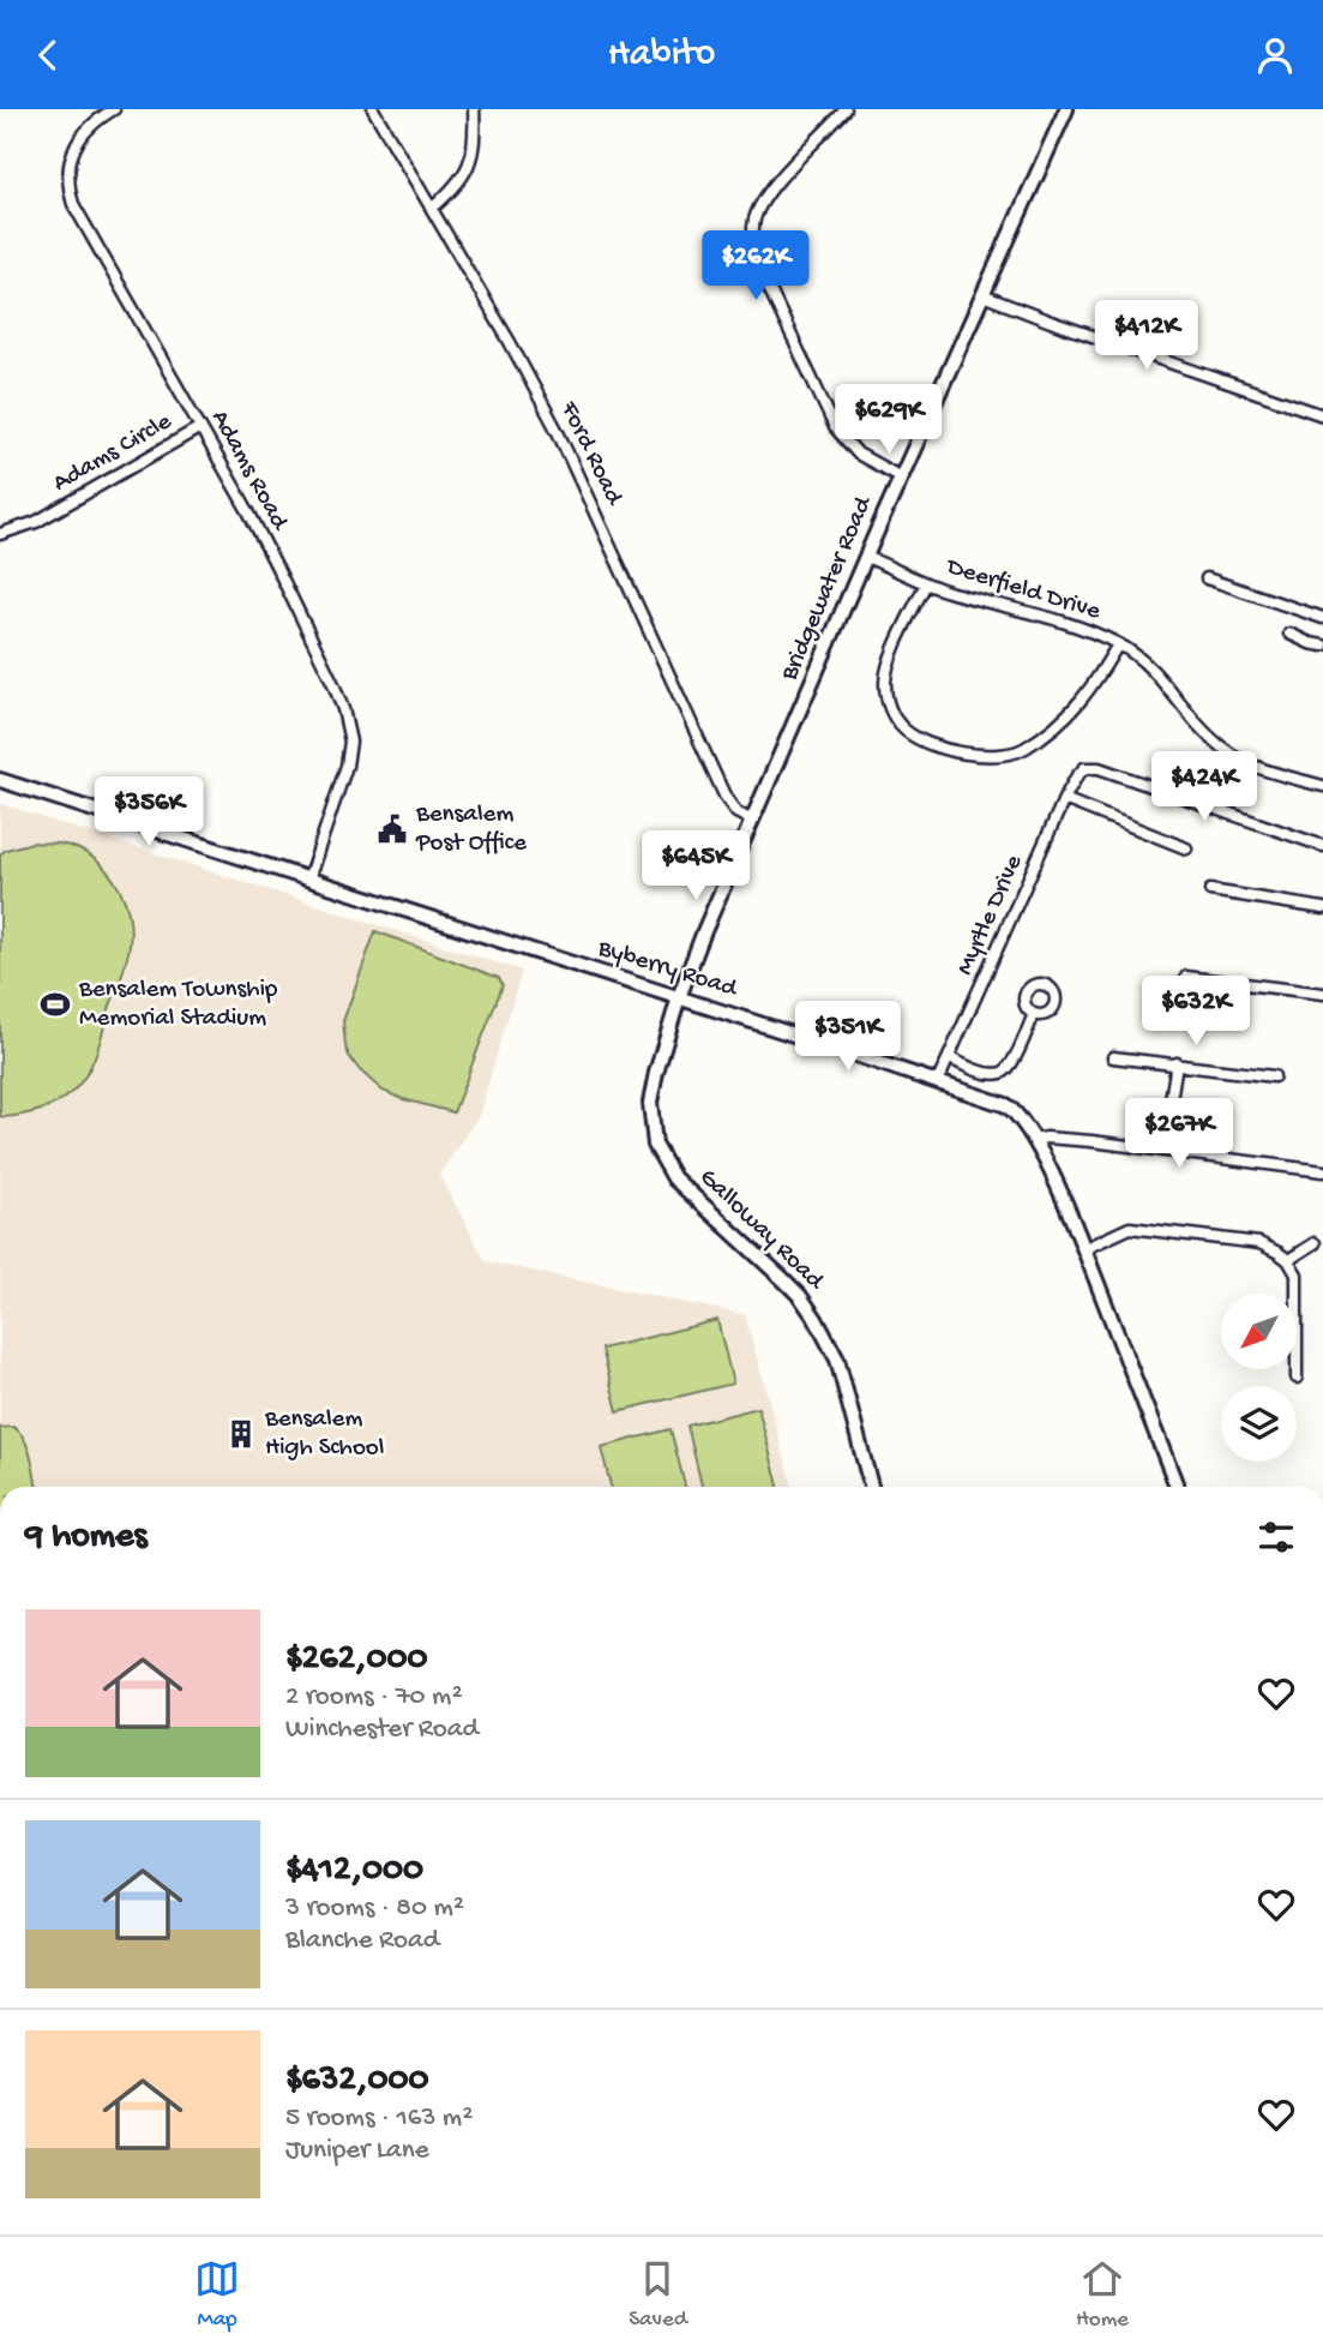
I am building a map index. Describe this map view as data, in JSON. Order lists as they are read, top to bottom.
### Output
{
  "streets": {
    "main road": ["Bridgewater Road", "Byberry Road", "Galloway Road"],
    "street": [
      "Adams Circle",
      "Ford Road",
      "Adams Road",
      "Deerfield Drive",
      "Myrtle Drive"
    ]
  },
  "crossings": [
    ["Adams Circle", "Adams Road"],
    ["Ford Road", "Bridgewater Road"],
    ["Adams Road", "Byberry Road"],
    ["Bridgewater Road", "Deerfield Drive"],
    ["Bridgewater Road", "Byberry Road"],
    ["Bridgewater Road", "Galloway Road"],
    ["Myrtle Drive", "Byberry Road"],
    ["Byberry Road", "Galloway Road"]
  ],
  "places": {
    "public building": ["Bensalem Post Office"],
    "sports": ["Bensalem Township Memorial Stadium"],
    "building": ["Bensalem High School"]
  },
  "north": "bottom left",
  "page": {
    "header": "Habito",
    "price": [
      "$262K",
      "$412K",
      "$629K",
      "$424K",
      "$356K",
      "$645K",
      "$632K",
      "$351K",
      "$267K"
    ],
    "heading": "9 homes",
    "list": [
      {
        "name": "$262,000",
        "note": "2 rooms · 70 m² · Winchester Road"
      },
      {
        "name": "$412,000",
        "note": "3 rooms · 80 m² · Blanche Road"
      },
      {
        "name": "$632,000",
        "note": "5 rooms · 163 m² · Juniper Lane"
      }
    ],
    "tabs": ["Map", "Saved", "Home"]
  }
}
